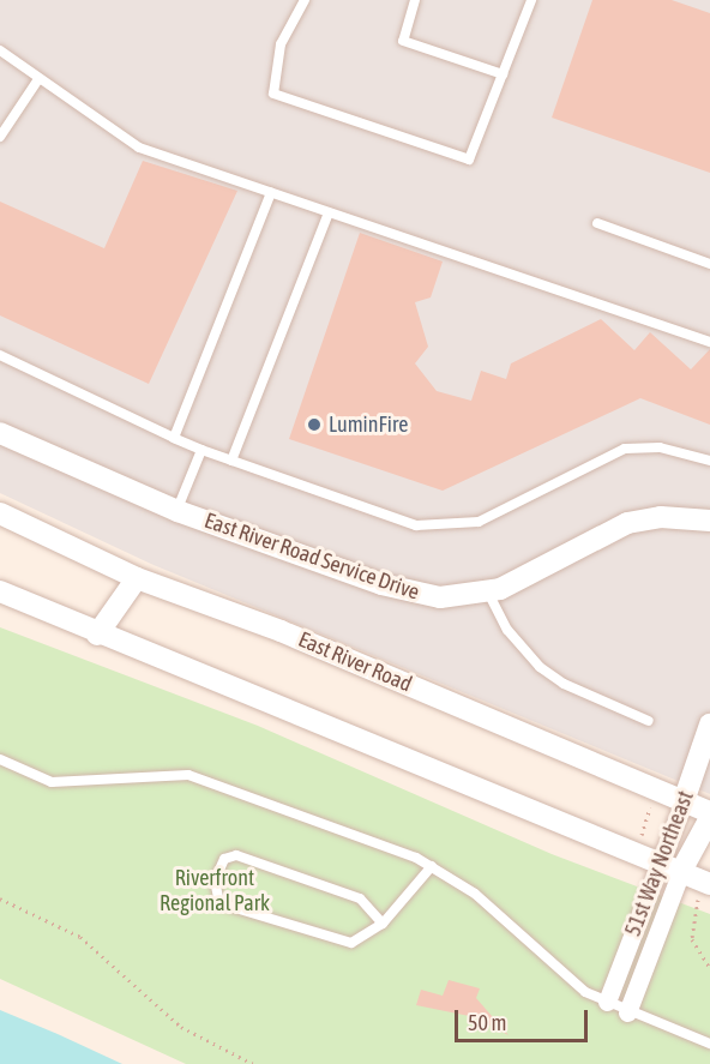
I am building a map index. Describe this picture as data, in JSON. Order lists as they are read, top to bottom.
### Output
{
  "streets": {
    "street": ["East River Road Service Drive", "East River Road", "51st Way Northeast"]
  },
  "crossings": [
    ["East River Road", "51st Way Northeast"]
  ],
  "parks": ["Riverfront Regional Park"],
  "places": ["LuminFire"],
  "scale_bar": "50 m"
}
